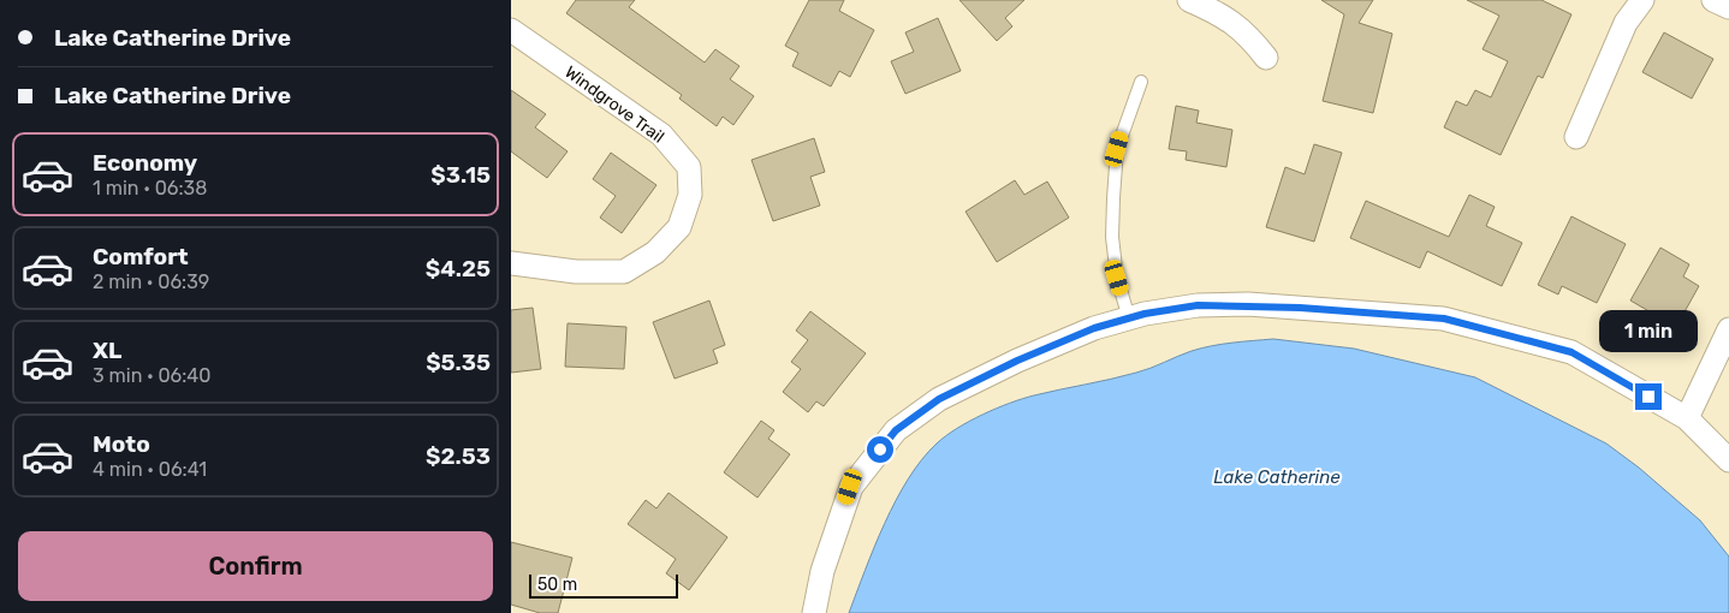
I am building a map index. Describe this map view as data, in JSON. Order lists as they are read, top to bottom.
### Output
{
  "streets": {
    "street": ["Windgrove Trail"]
  },
  "water": ["Lake Catherine"],
  "scale_bar": "50 m",
  "page": {
    "banner": ["Lake Catherine Drive", "Lake Catherine Drive"],
    "list": [
      {
        "name": "Economy",
        "note": "1 min · 06:38",
        "value": "$3.15"
      },
      {
        "name": "Comfort",
        "note": "2 min · 06:39",
        "value": "$4.25"
      },
      {
        "name": "XL",
        "note": "3 min · 06:40",
        "value": "$5.35"
      },
      {
        "name": "Moto",
        "note": "4 min · 06:41",
        "value": "$2.53"
      }
    ],
    "bubble": "1 min",
    "buttons": "Confirm",
    "scale": "50 m"
  }
}
